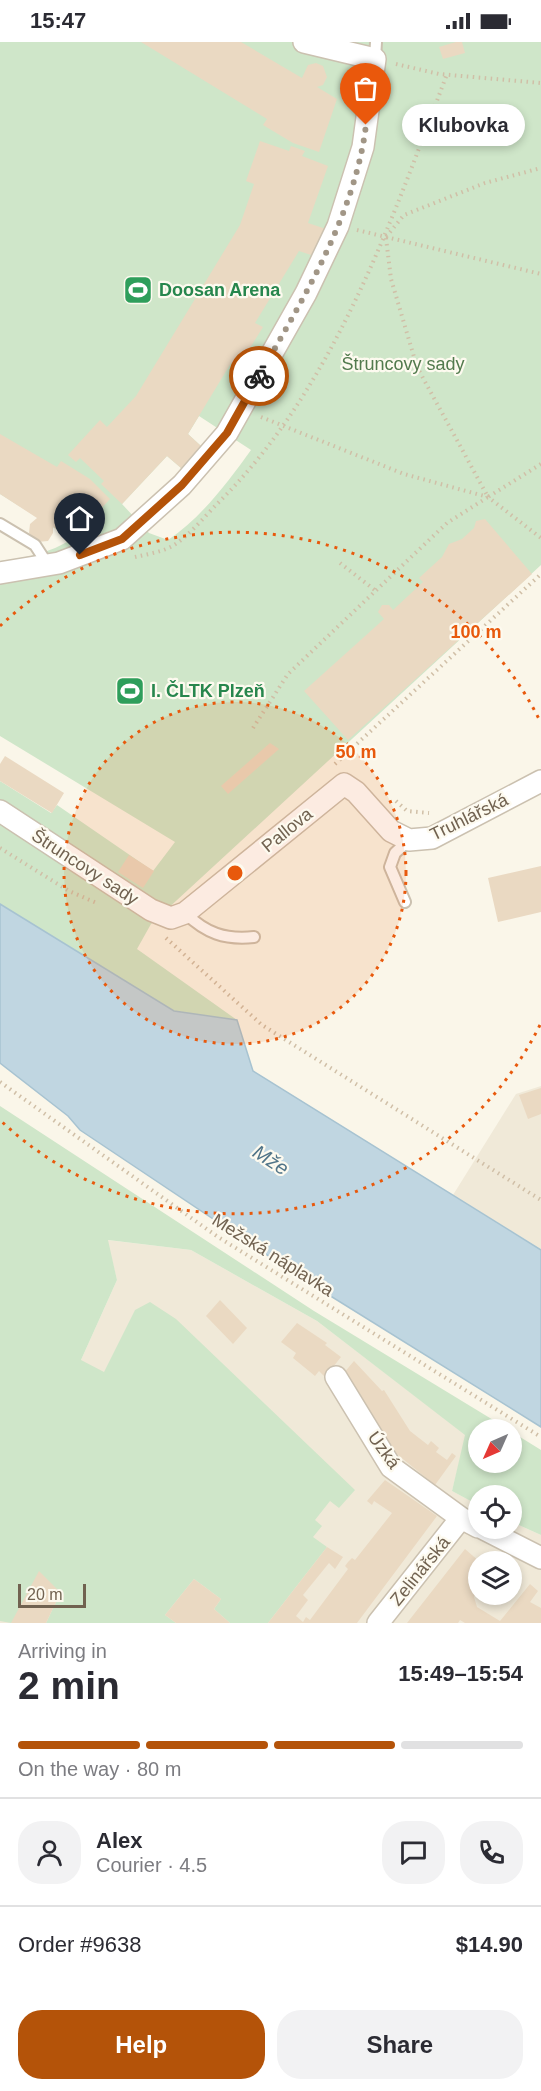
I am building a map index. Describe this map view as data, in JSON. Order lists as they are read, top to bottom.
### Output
{
  "streets": {
    "street": [
      "Truhlářská",
      "Pallova",
      "Štruncovy sady",
      "Úzká",
      "Zelinářská"
    ],
    "path": ["Mežská náplavka"]
  },
  "crossings": [
    ["Truhlářská", "Pallova"],
    ["Pallova", "Štruncovy sady"]
  ],
  "water": ["Mže"],
  "parks": ["Štruncovy sady"],
  "places": {
    "other": ["Klubovka"],
    "sports": ["Doosan Arena", "I. ČLTK Plzeň"]
  },
  "scale_bar": "20 m",
  "north": "bottom left",
  "page": {
    "status": "15:47",
    "bubble": "Klubovka",
    "scale": "20 m",
    "heading": ["2 min", "Arriving in", "15:49–15:54"],
    "panel": [
      "Alex",
      "Courier · 4.5",
      "Order #9638",
      "$14.90"
    ],
    "bar": "On the way · 80 m",
    "buttons": ["Help", "Share"]
  },
  "rings": ["100 m", "50 m"]
}
